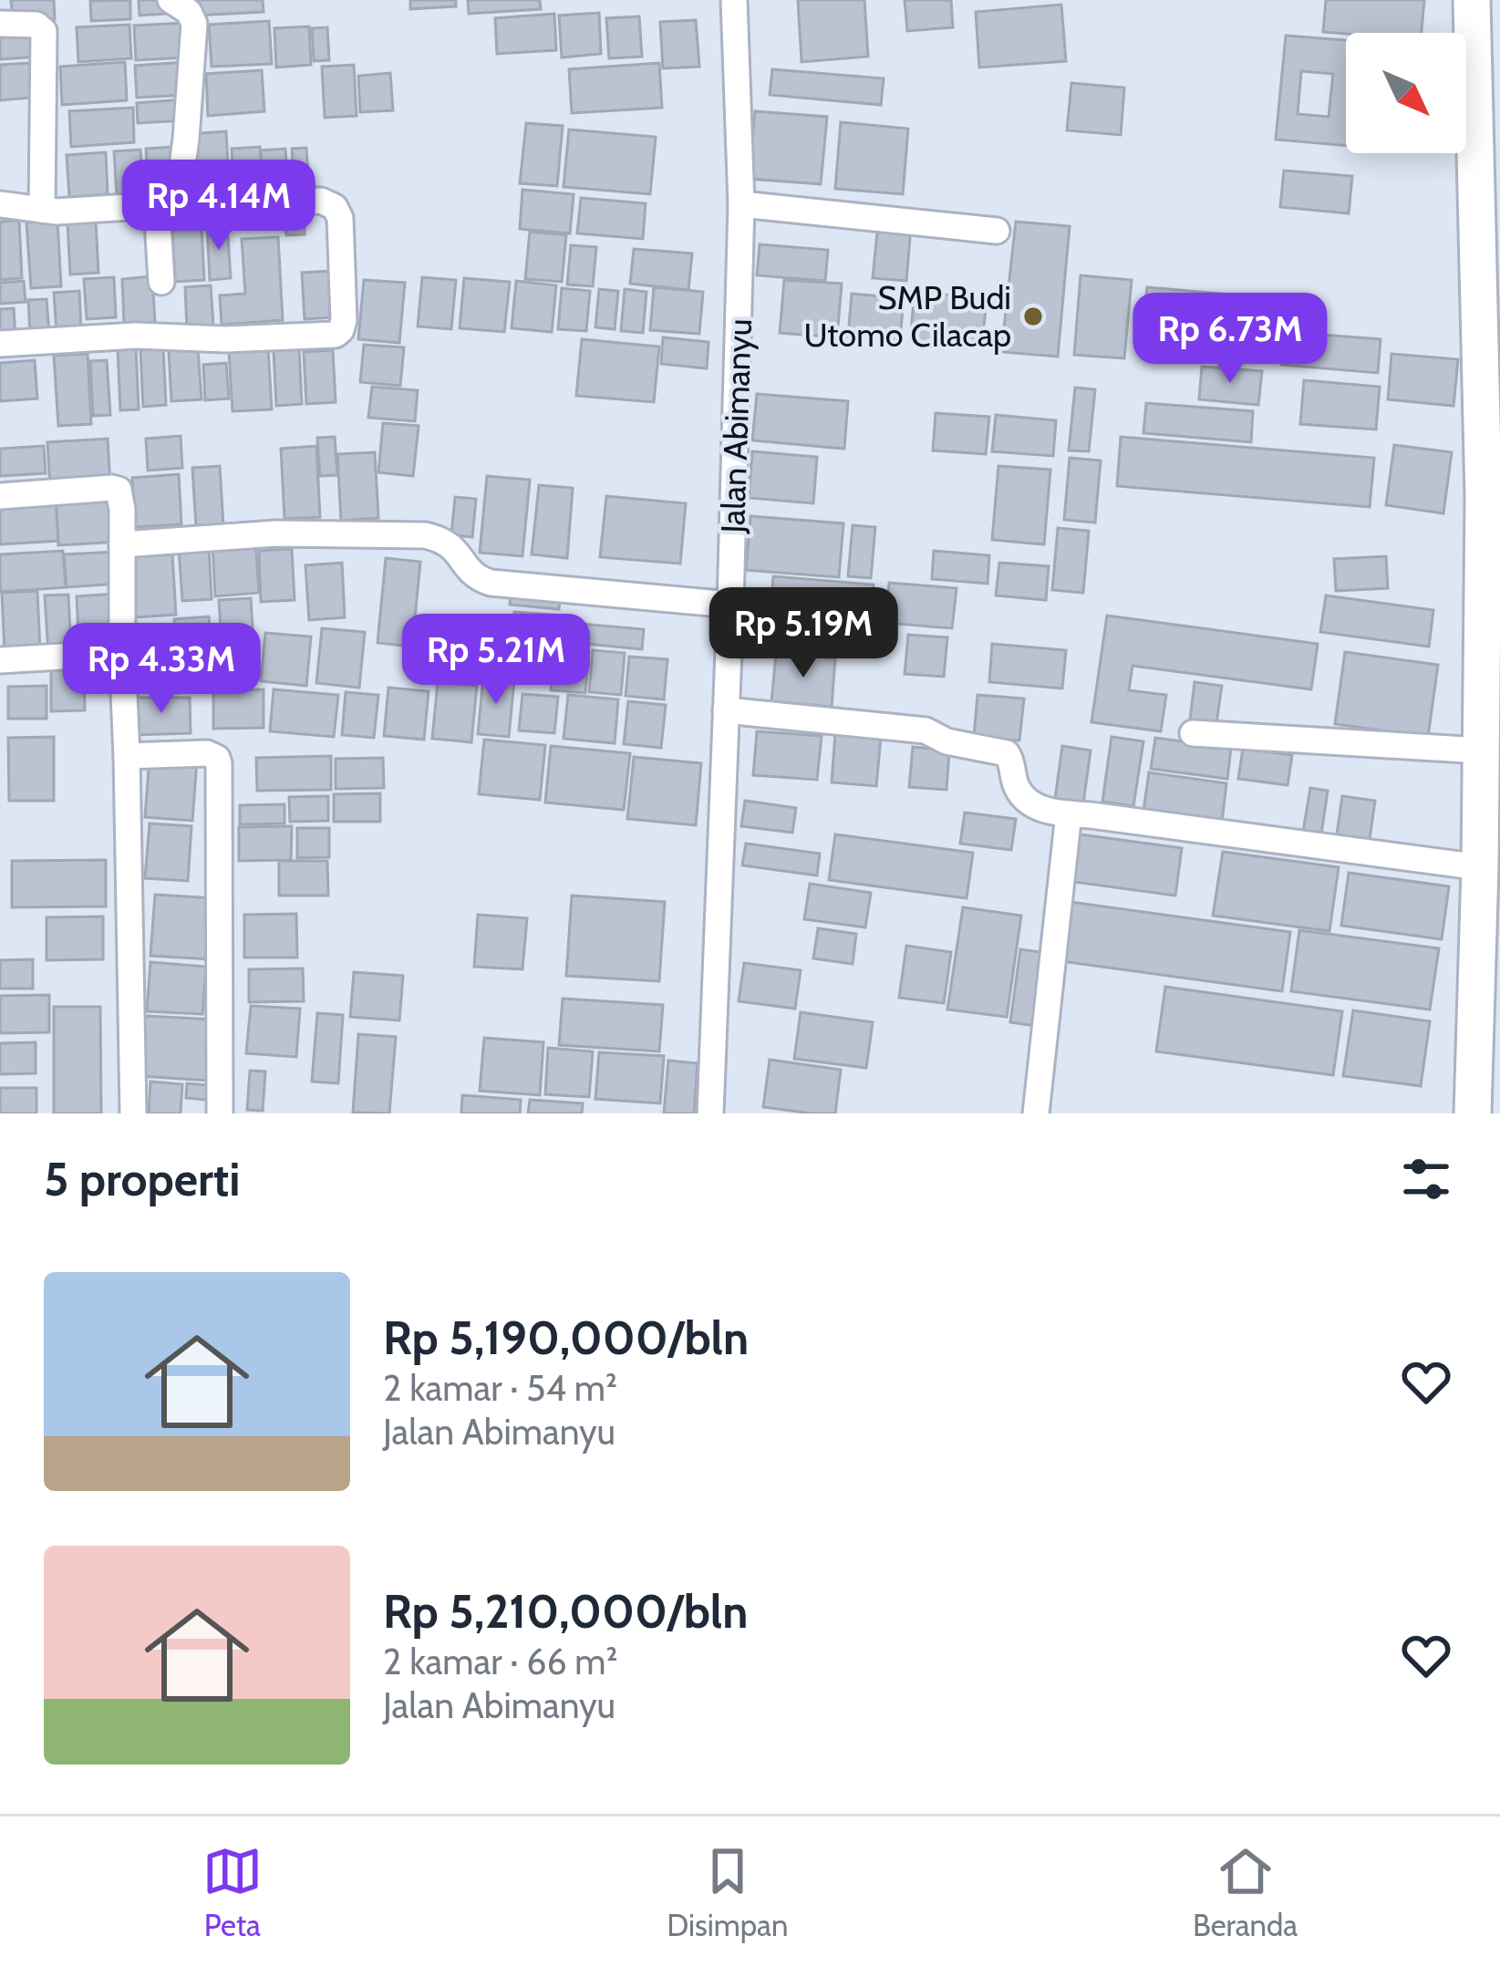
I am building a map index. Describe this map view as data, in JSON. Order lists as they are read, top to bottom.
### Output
{
  "streets": {
    "street": ["Jalan Abimanyu"]
  },
  "places": ["SMP Budi Utomo Cilacap"],
  "north": "bottom right",
  "page": {
    "price": [
      "Rp 4.14M",
      "Rp 6.73M",
      "Rp 5.19M",
      "Rp 5.21M",
      "Rp 4.33M"
    ],
    "heading": "5 properti",
    "list": [
      {
        "name": "Rp 5,190,000/bln",
        "note": "2 kamar · 54 m² · Jalan Abimanyu"
      },
      {
        "name": "Rp 5,210,000/bln",
        "note": "2 kamar · 66 m² · Jalan Abimanyu"
      }
    ],
    "tabs": ["Peta", "Disimpan", "Beranda"]
  }
}
